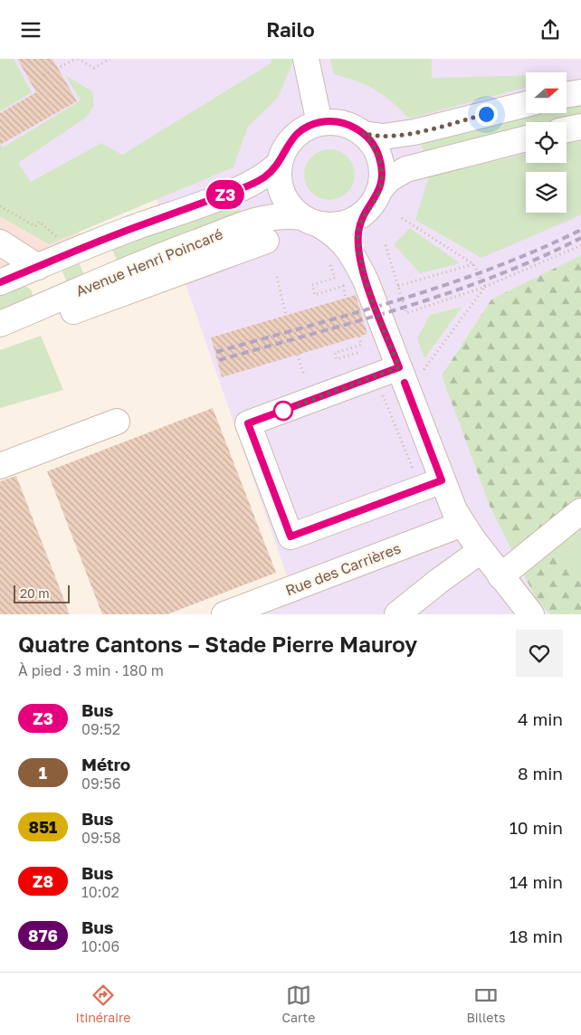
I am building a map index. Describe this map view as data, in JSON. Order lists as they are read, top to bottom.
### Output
{
  "streets": {
    "street": ["Avenue Henri Poincaré", "Rue des Carrières"]
  },
  "lines": ["bus line Z3"],
  "scale_bar": "20 m",
  "north": "right",
  "page": {
    "header": "Railo",
    "on_map": "Z3",
    "scale": "20 m",
    "heading": ["Quatre Cantons – Stade Pierre Mauroy", "À pied · 3 min · 180 m"],
    "list": [
      {
        "mark": "Z3",
        "name": "Bus",
        "note": "09:52",
        "value": "4 min"
      },
      {
        "mark": "1",
        "name": "Métro",
        "note": "09:56",
        "value": "8 min"
      },
      {
        "mark": "851",
        "name": "Bus",
        "note": "09:58",
        "value": "10 min"
      },
      {
        "mark": "Z8",
        "name": "Bus",
        "note": "10:02",
        "value": "14 min"
      },
      {
        "mark": "876",
        "name": "Bus",
        "note": "10:06",
        "value": "18 min"
      }
    ],
    "tabs": ["Itinéraire", "Carte", "Billets"]
  }
}
